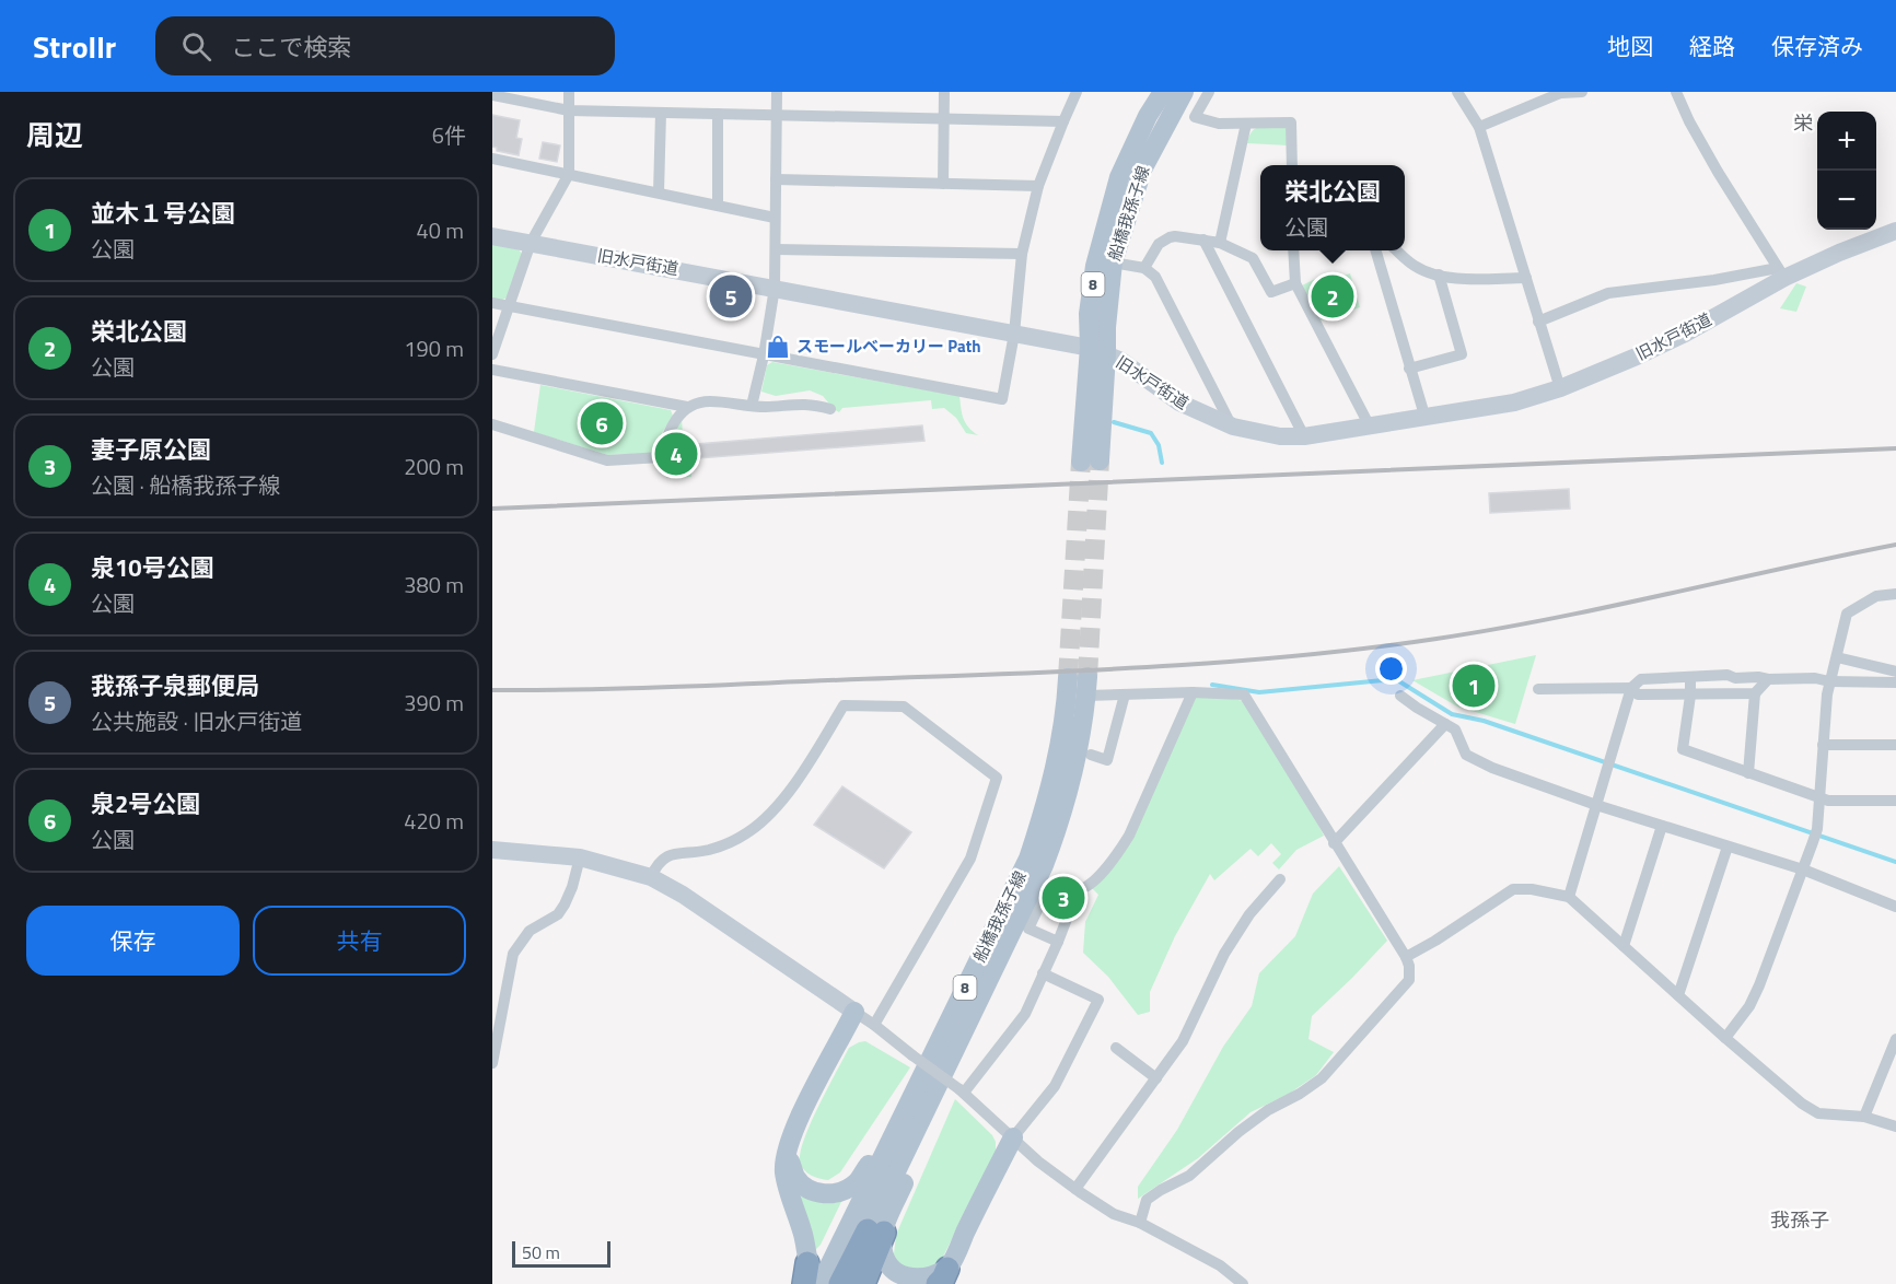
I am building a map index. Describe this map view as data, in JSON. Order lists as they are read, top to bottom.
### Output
{
  "streets": {
    "main road": ["船橋我孫子線", "8"],
    "street": ["旧水戸街道"]
  },
  "crossings": [
    ["船橋我孫子線", "旧水戸街道"]
  ],
  "districts": ["栄", "我孫子"],
  "places": {
    "shop": ["スモールベーカリー Path"]
  },
  "scale_bar": "50 m",
  "page": {
    "header": "Strollr",
    "search": "ここで検索",
    "nav": ["地図", "経路", "保存済み"],
    "heading": ["周辺", "6件"],
    "map_buttons": ["+", "−"],
    "popup": ["栄北公園", "公園"],
    "list": [
      {
        "mark": "1",
        "name": "並木１号公園",
        "note": "公園",
        "value": "40 m"
      },
      {
        "mark": "2",
        "name": "栄北公園",
        "note": "公園",
        "value": "190 m"
      },
      {
        "mark": "3",
        "name": "妻子原公園",
        "note": "公園 · 船橋我孫子線",
        "value": "200 m"
      },
      {
        "mark": "4",
        "name": "泉10号公園",
        "note": "公園",
        "value": "380 m"
      },
      {
        "mark": "5",
        "name": "我孫子泉郵便局",
        "note": "公共施設 · 旧水戸街道",
        "value": "390 m"
      },
      {
        "mark": "6",
        "name": "泉2号公園",
        "note": "公園",
        "value": "420 m"
      }
    ],
    "pins": [
      "2",
      "5",
      "6",
      "4",
      "1",
      "3"
    ],
    "buttons": ["保存", "共有"],
    "scale": "50 m"
  }
}
